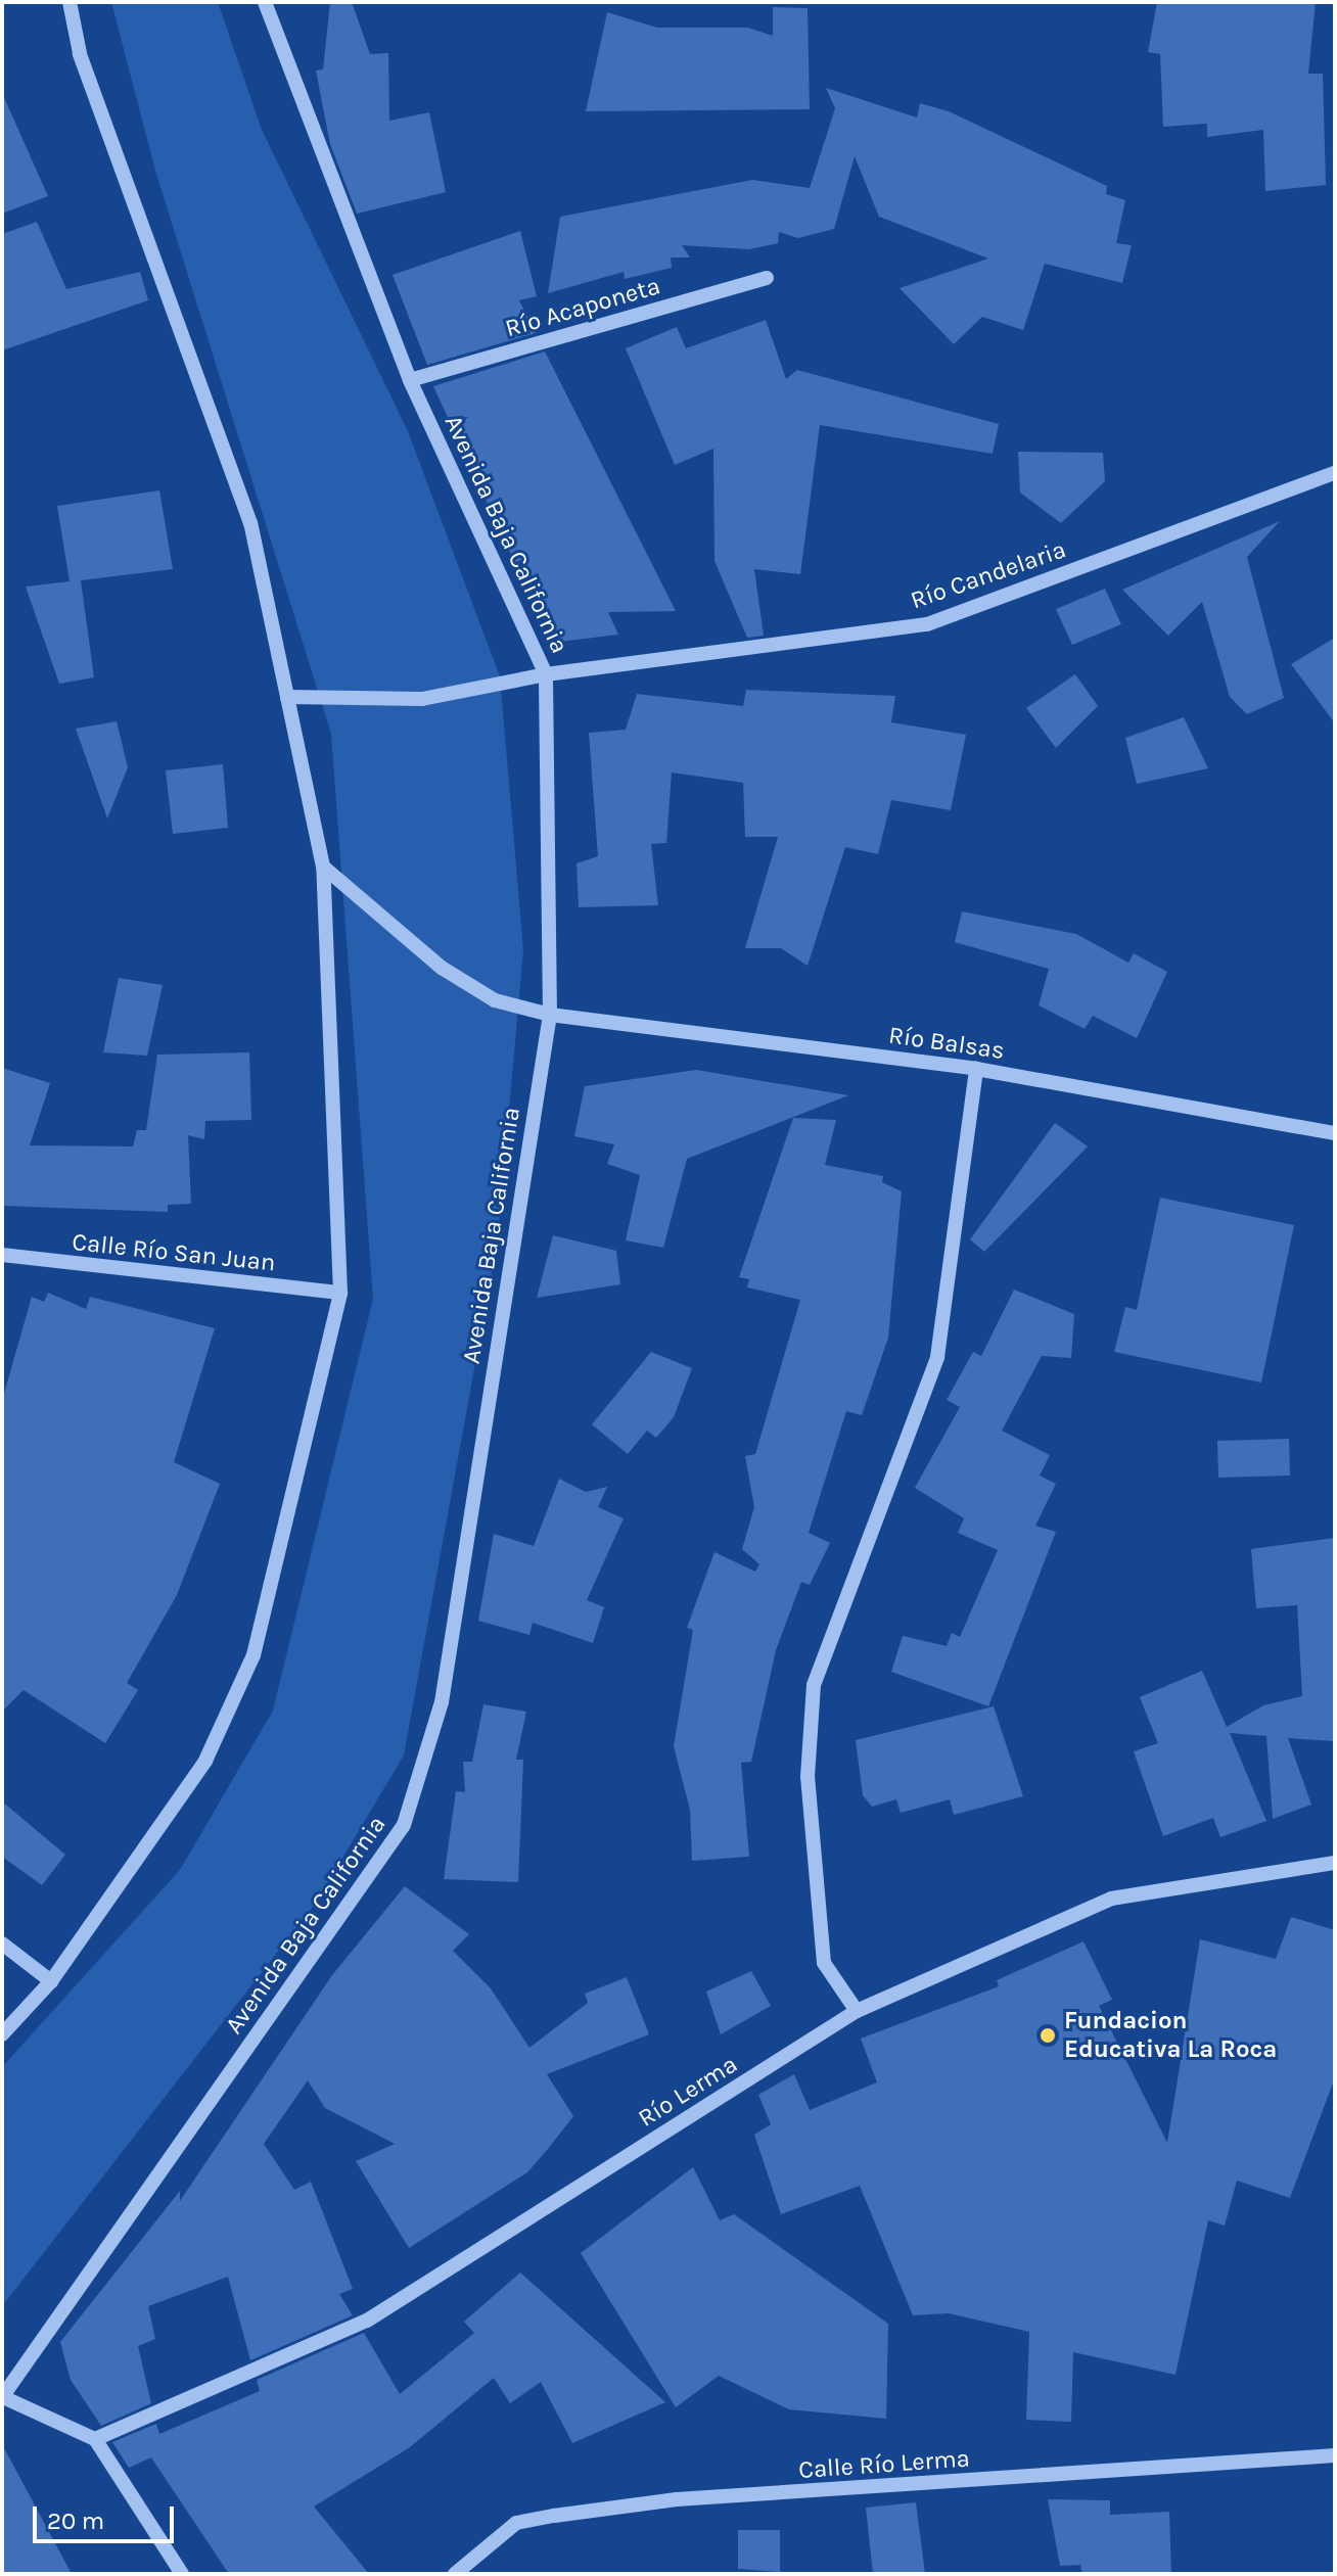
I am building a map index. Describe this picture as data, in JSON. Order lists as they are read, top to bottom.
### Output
{
  "streets": {
    "street": [
      "Río Acaponeta",
      "Avenida Baja California",
      "Río Candelaria",
      "Río Balsas",
      "Calle Río San Juan",
      "Río Lerma",
      "Calle Río Lerma"
    ]
  },
  "crossings": [
    ["Río Acaponeta", "Avenida Baja California"],
    ["Avenida Baja California", "Río Candelaria"],
    ["Avenida Baja California", "Río Balsas"]
  ],
  "places": ["Fundacion Educativa La Roca"],
  "scale_bar": "20 m"
}
